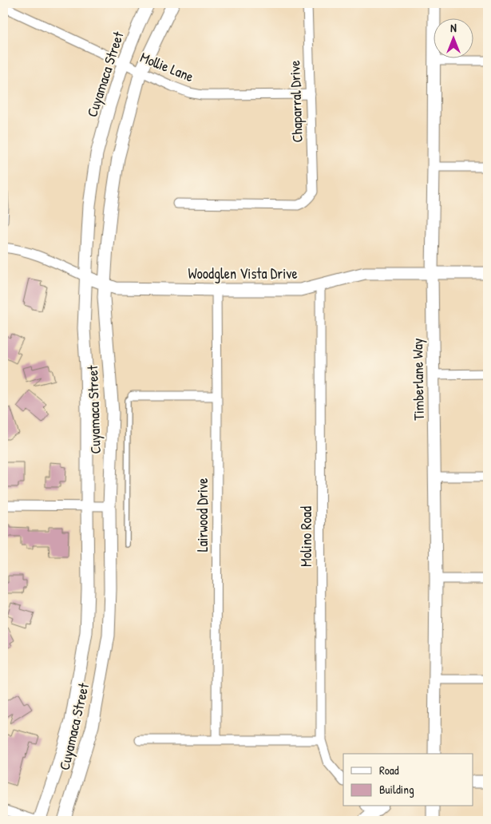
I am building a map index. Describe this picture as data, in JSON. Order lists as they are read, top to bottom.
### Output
{
  "streets": {
    "main road": ["Cuyamaca Street", "Woodglen Vista Drive", "Timberlane Way"],
    "street": [
      "Mollie Lane",
      "Chaparral Drive",
      "Lairwood Drive",
      "Molino Road"
    ]
  },
  "crossings": [
    ["Mollie Lane", "Cuyamaca Street"],
    ["Mollie Lane", "Chaparral Drive"],
    ["Cuyamaca Street", "Woodglen Vista Drive"],
    ["Woodglen Vista Drive", "Timberlane Way"],
    ["Woodglen Vista Drive", "Lairwood Drive"],
    ["Woodglen Vista Drive", "Molino Road"]
  ],
  "legend": ["Road", "Building"],
  "north": "top"
}
